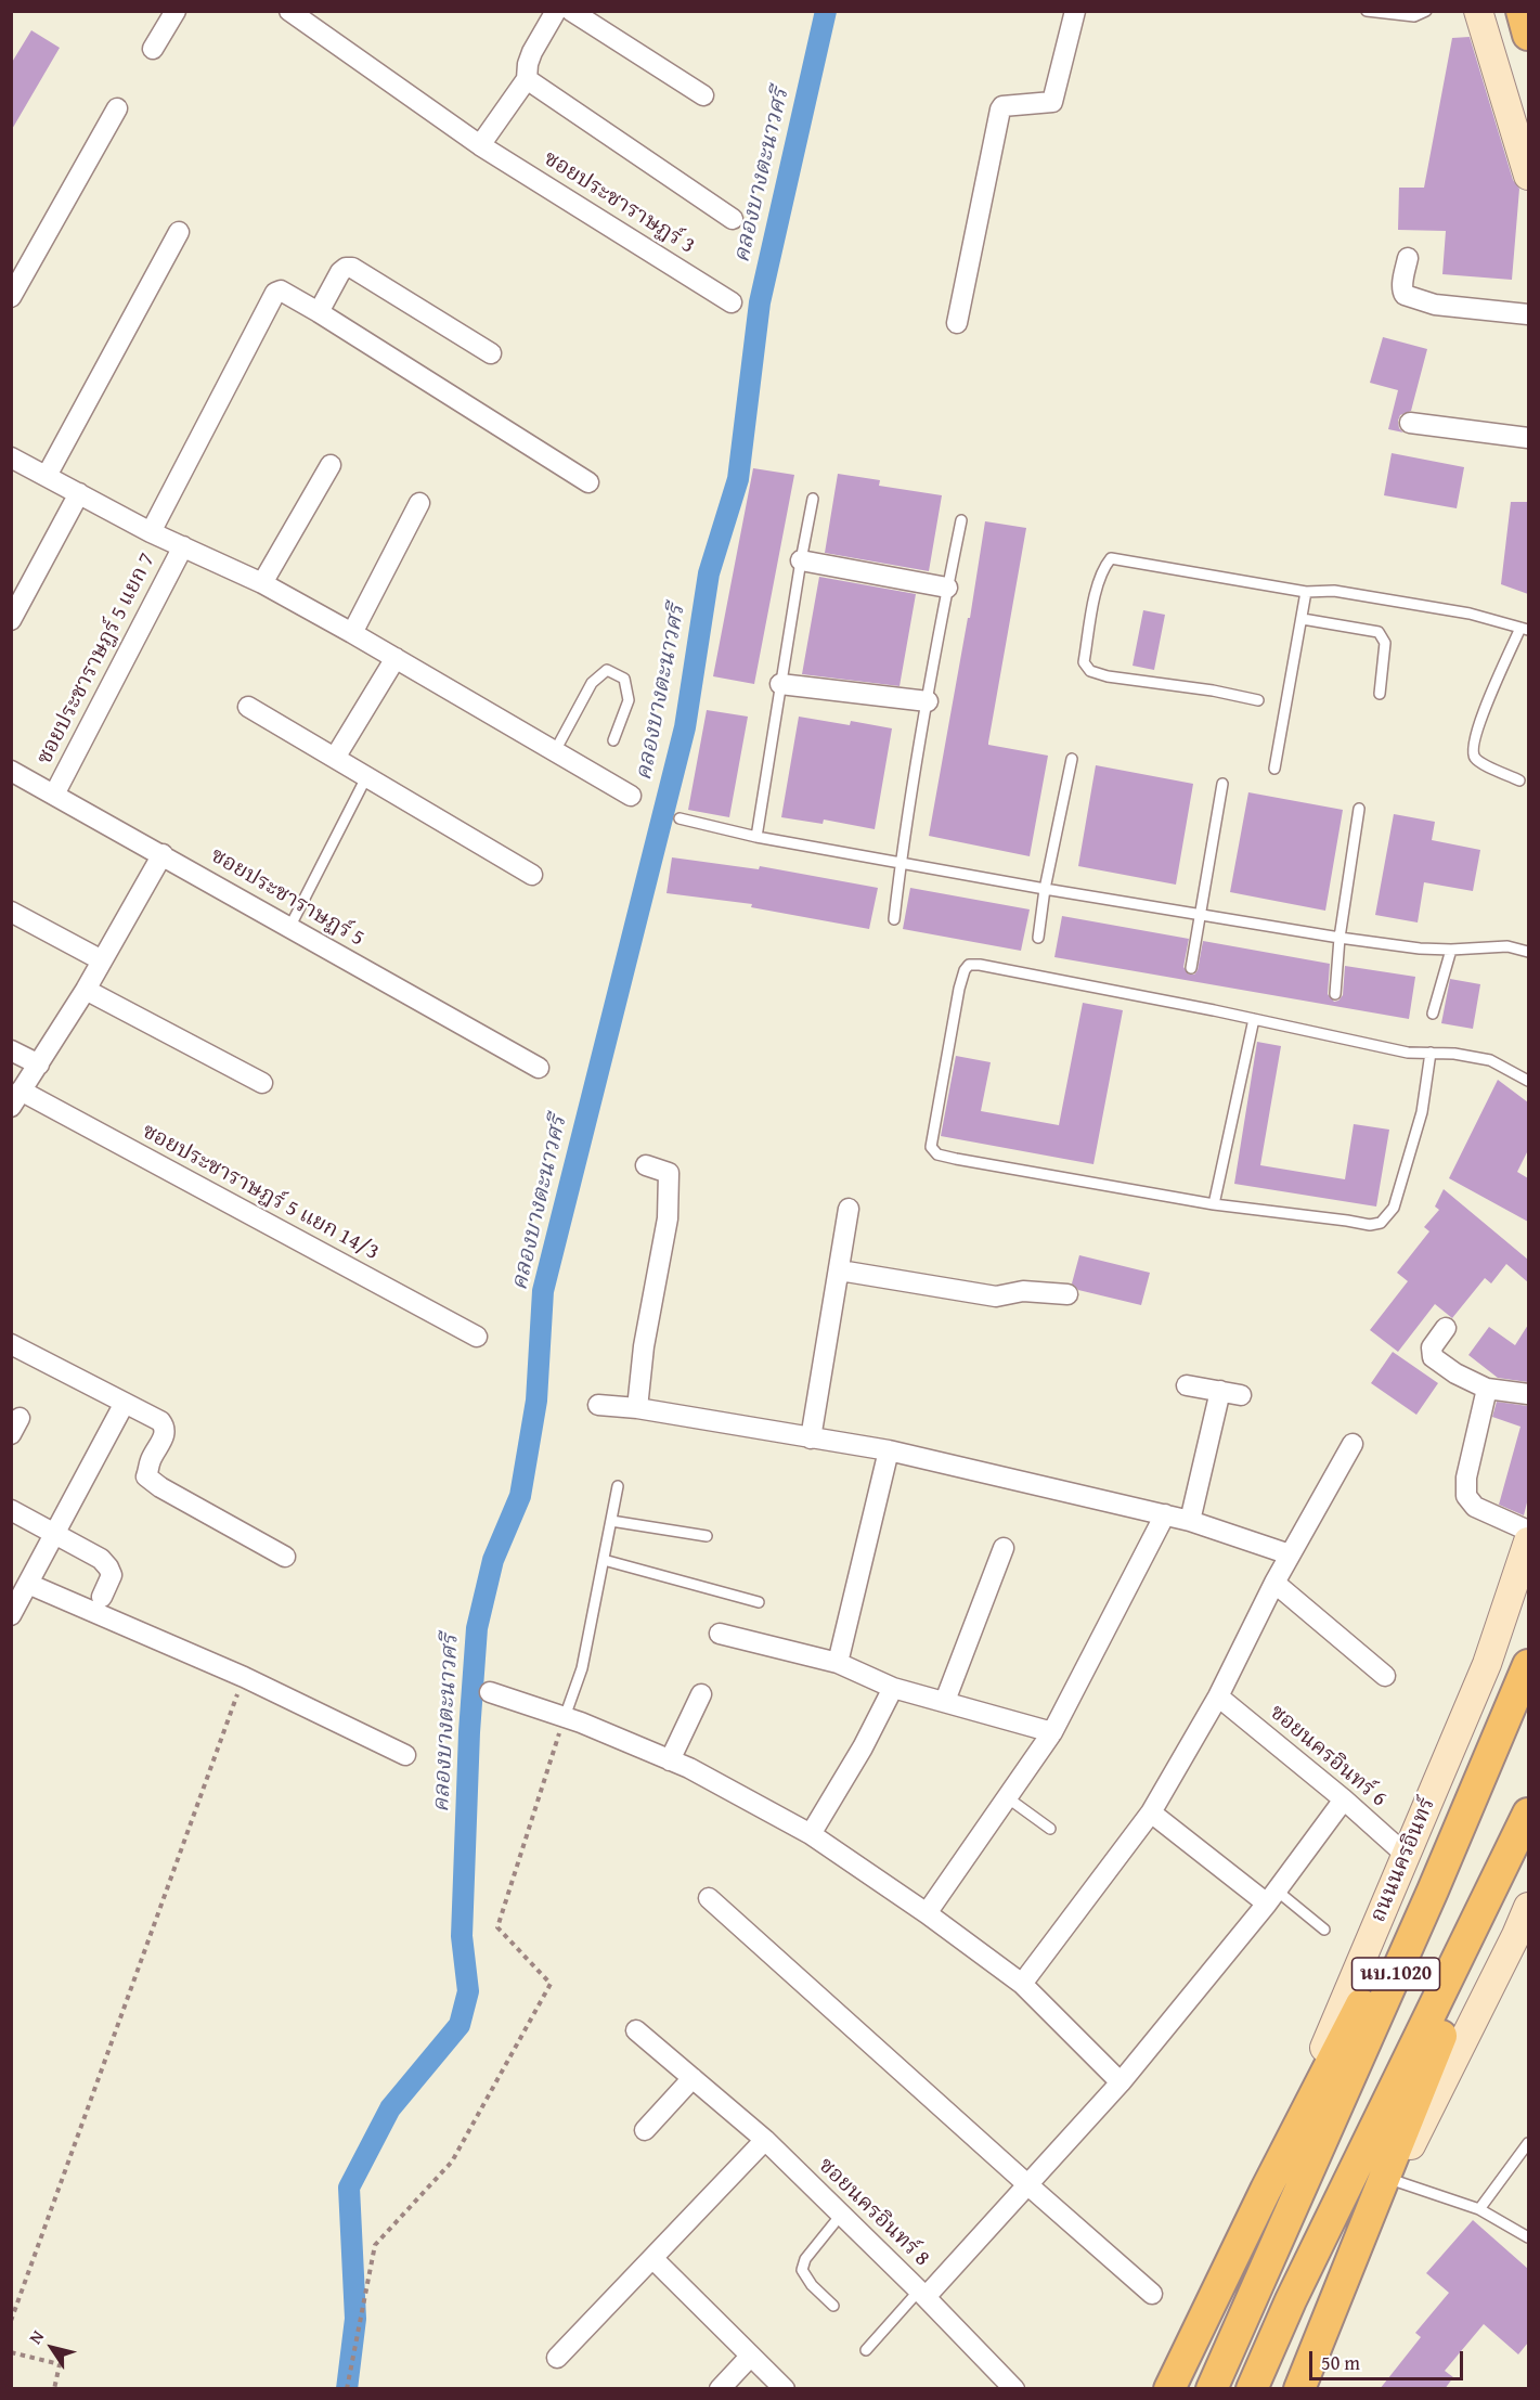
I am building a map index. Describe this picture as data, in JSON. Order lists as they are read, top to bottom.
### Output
{
  "streets": {
    "main road": ["ถนนนครอินทร์", "นบ.1020"],
    "street": [
      "ซอยประชาราษฏร์ 3",
      "ซอยประชาราษฎร์ 5 แยก 7",
      "ซอยประชาราษฏร์ 5",
      "ซอยประชาราษฎร์ 5 แยก 14/3",
      "ซอยนครอินทร์ 6",
      "ซอยนครอินทร์ 8"
    ]
  },
  "crossings": [
    ["ซอยประชาราษฎร์ 5 แยก 7", "ซอยประชาราษฏร์ 5"],
    ["ซอยนครอินทร์ 6", "ถนนนครอินทร์"]
  ],
  "water": ["คลองบางตะนาวศรี"],
  "scale_bar": "50 m",
  "north": "top left"
}
